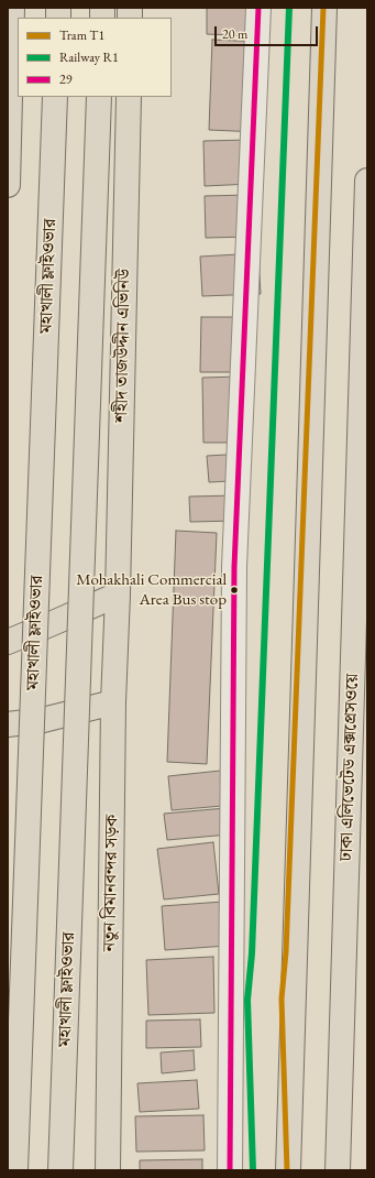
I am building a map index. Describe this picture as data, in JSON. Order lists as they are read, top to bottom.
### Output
{
  "streets": {
    "main road": [
      "মহাখালী ফ্লাইওভার",
      "শহীদ তাজউদ্দীন এভিনিউ",
      "ঢাকা এলিভেটেড এক্সপ্রেসওয়ে",
      "নতুন বিমানবন্দর সড়ক"
    ]
  },
  "crossings": [
    ["শহীদ তাজউদ্দীন এভিনিউ", "নতুন বিমানবন্দর সড়ক"]
  ],
  "places": ["Mohakhali Commercial Area Bus stop"],
  "lines": ["tram line T1", "rail line R1", "transit line 29"],
  "legend": ["Tram T1", "Railway R1", "29"],
  "scale_bar": "20 m"
}
